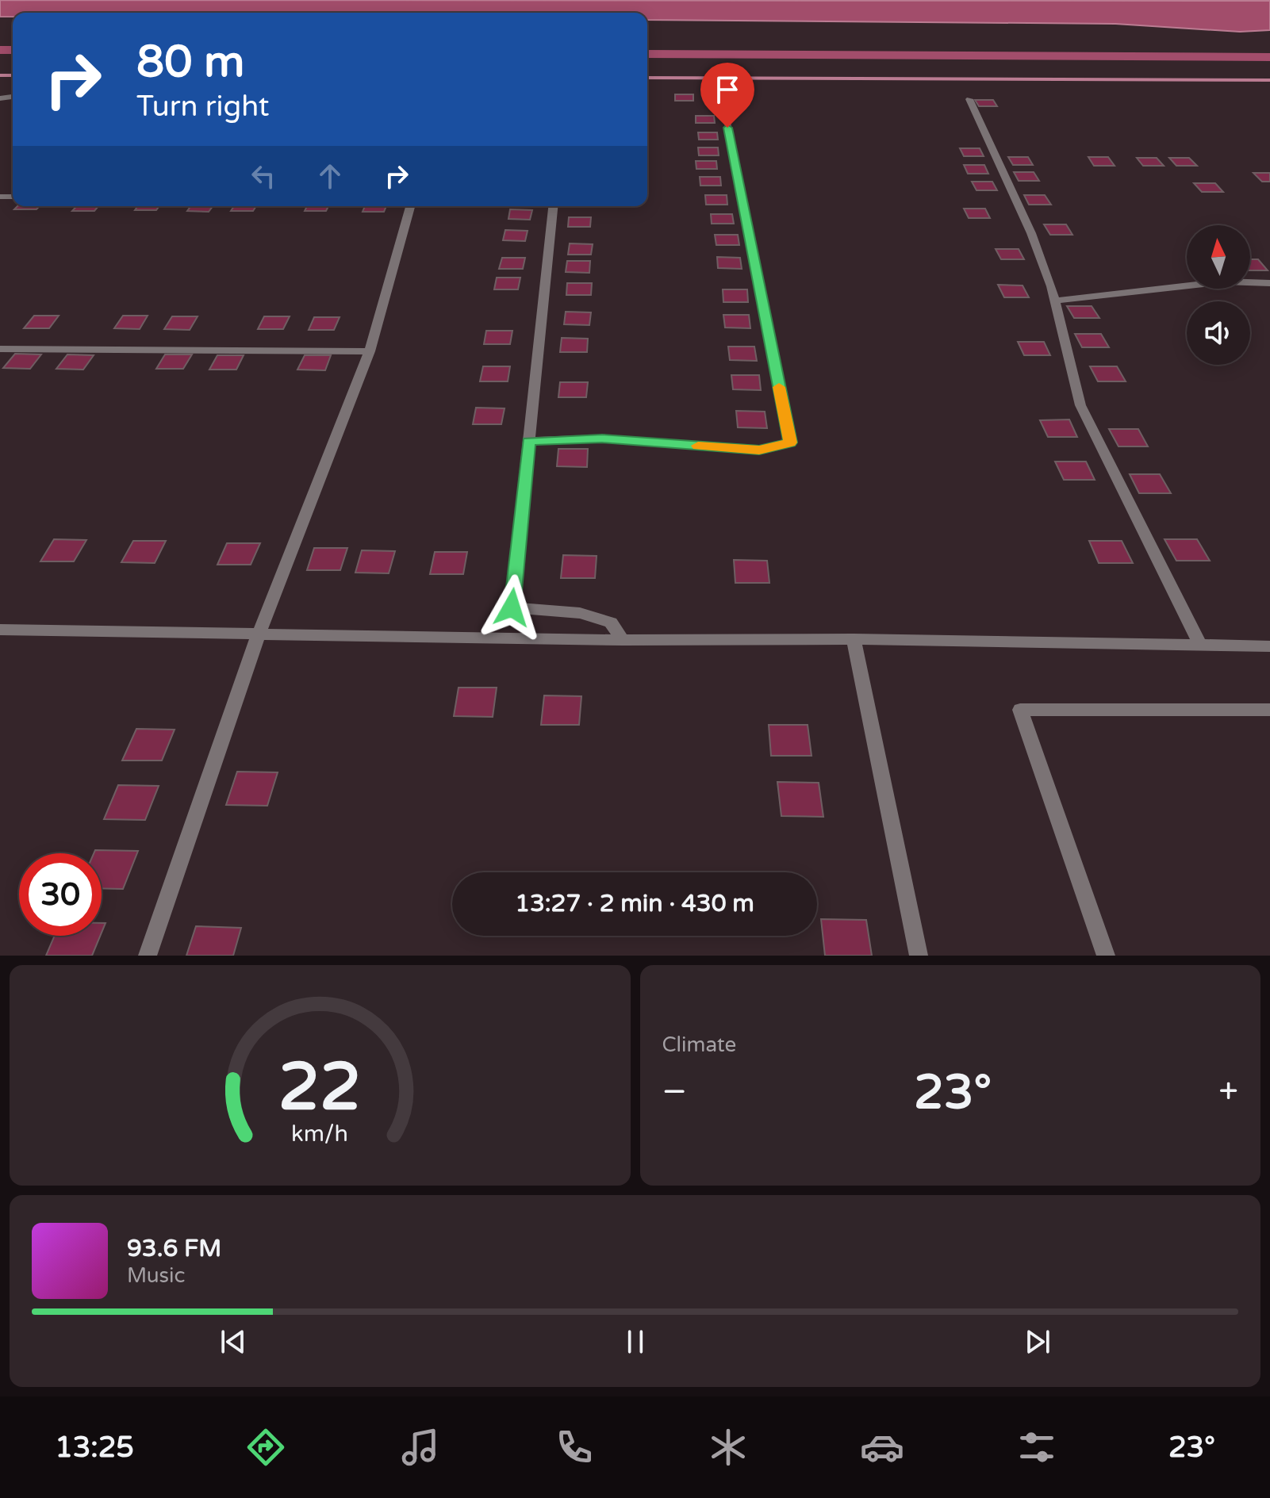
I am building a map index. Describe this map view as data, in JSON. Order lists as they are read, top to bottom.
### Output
{
  "north": "top",
  "page": {
    "turn": ["80 m", "Turn right"],
    "limit": "30",
    "trip": "13:27 · 2 min · 430 m",
    "tile": "Climate",
    "heat": ["−", "23°", "+"],
    "song": ["93.6 FM", "Music"],
    "tabs": ["13:25", "23°"],
    "gauge": ["22", "km/h"]
  }
}
